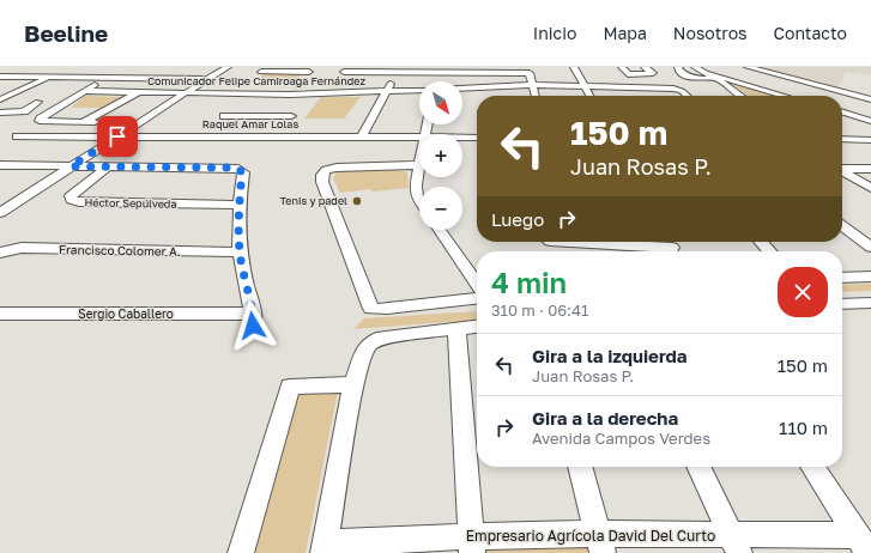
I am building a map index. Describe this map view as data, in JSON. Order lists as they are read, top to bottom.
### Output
{
  "streets": {
    "street": [
      "Comunicador Felipe Camiroaga Fernández",
      "Raquel Amar Lolas",
      "Héctor Sepúlveda",
      "Francisco Colomer A.",
      "Sergio Caballero",
      "Empresario Agrícola David Del Curto"
    ]
  },
  "crossings": [
    ["Francisco Colomer A.", "Sergio Caballero"]
  ],
  "places": ["Tenis y padel"],
  "north": "bottom right",
  "page": {
    "header": "Beeline",
    "nav": [
      "Inicio",
      "Mapa",
      "Nosotros",
      "Contacto"
    ],
    "map_buttons": ["+", "−"],
    "turn": ["150 m", "Juan Rosas P."],
    "then": "Luego",
    "heading": ["4 min", "310 m · 06:41"],
    "list": [
      {
        "name": "Gira a la izquierda",
        "note": "Juan Rosas P.",
        "value": "150 m"
      },
      {
        "name": "Gira a la derecha",
        "note": "Avenida Campos Verdes",
        "value": "110 m"
      }
    ]
  }
}
